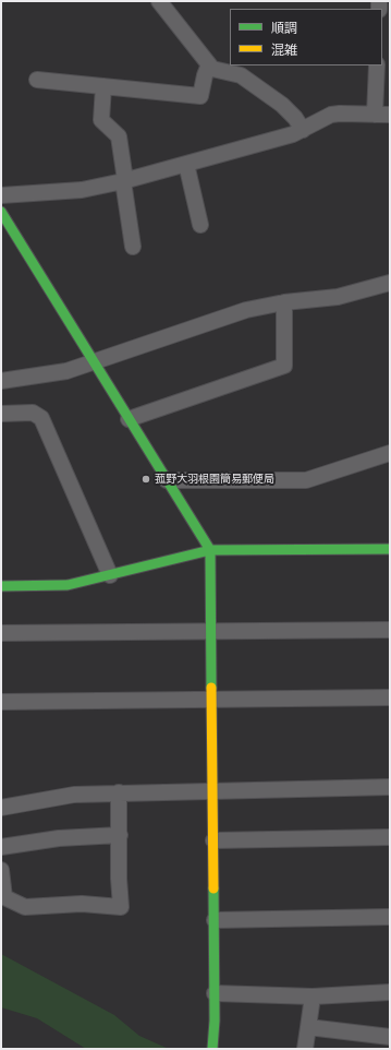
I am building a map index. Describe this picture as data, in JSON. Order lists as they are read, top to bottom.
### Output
{
  "places": ["菰野大羽根園簡易郵便局"],
  "legend": ["順調", "混雑"]
}
